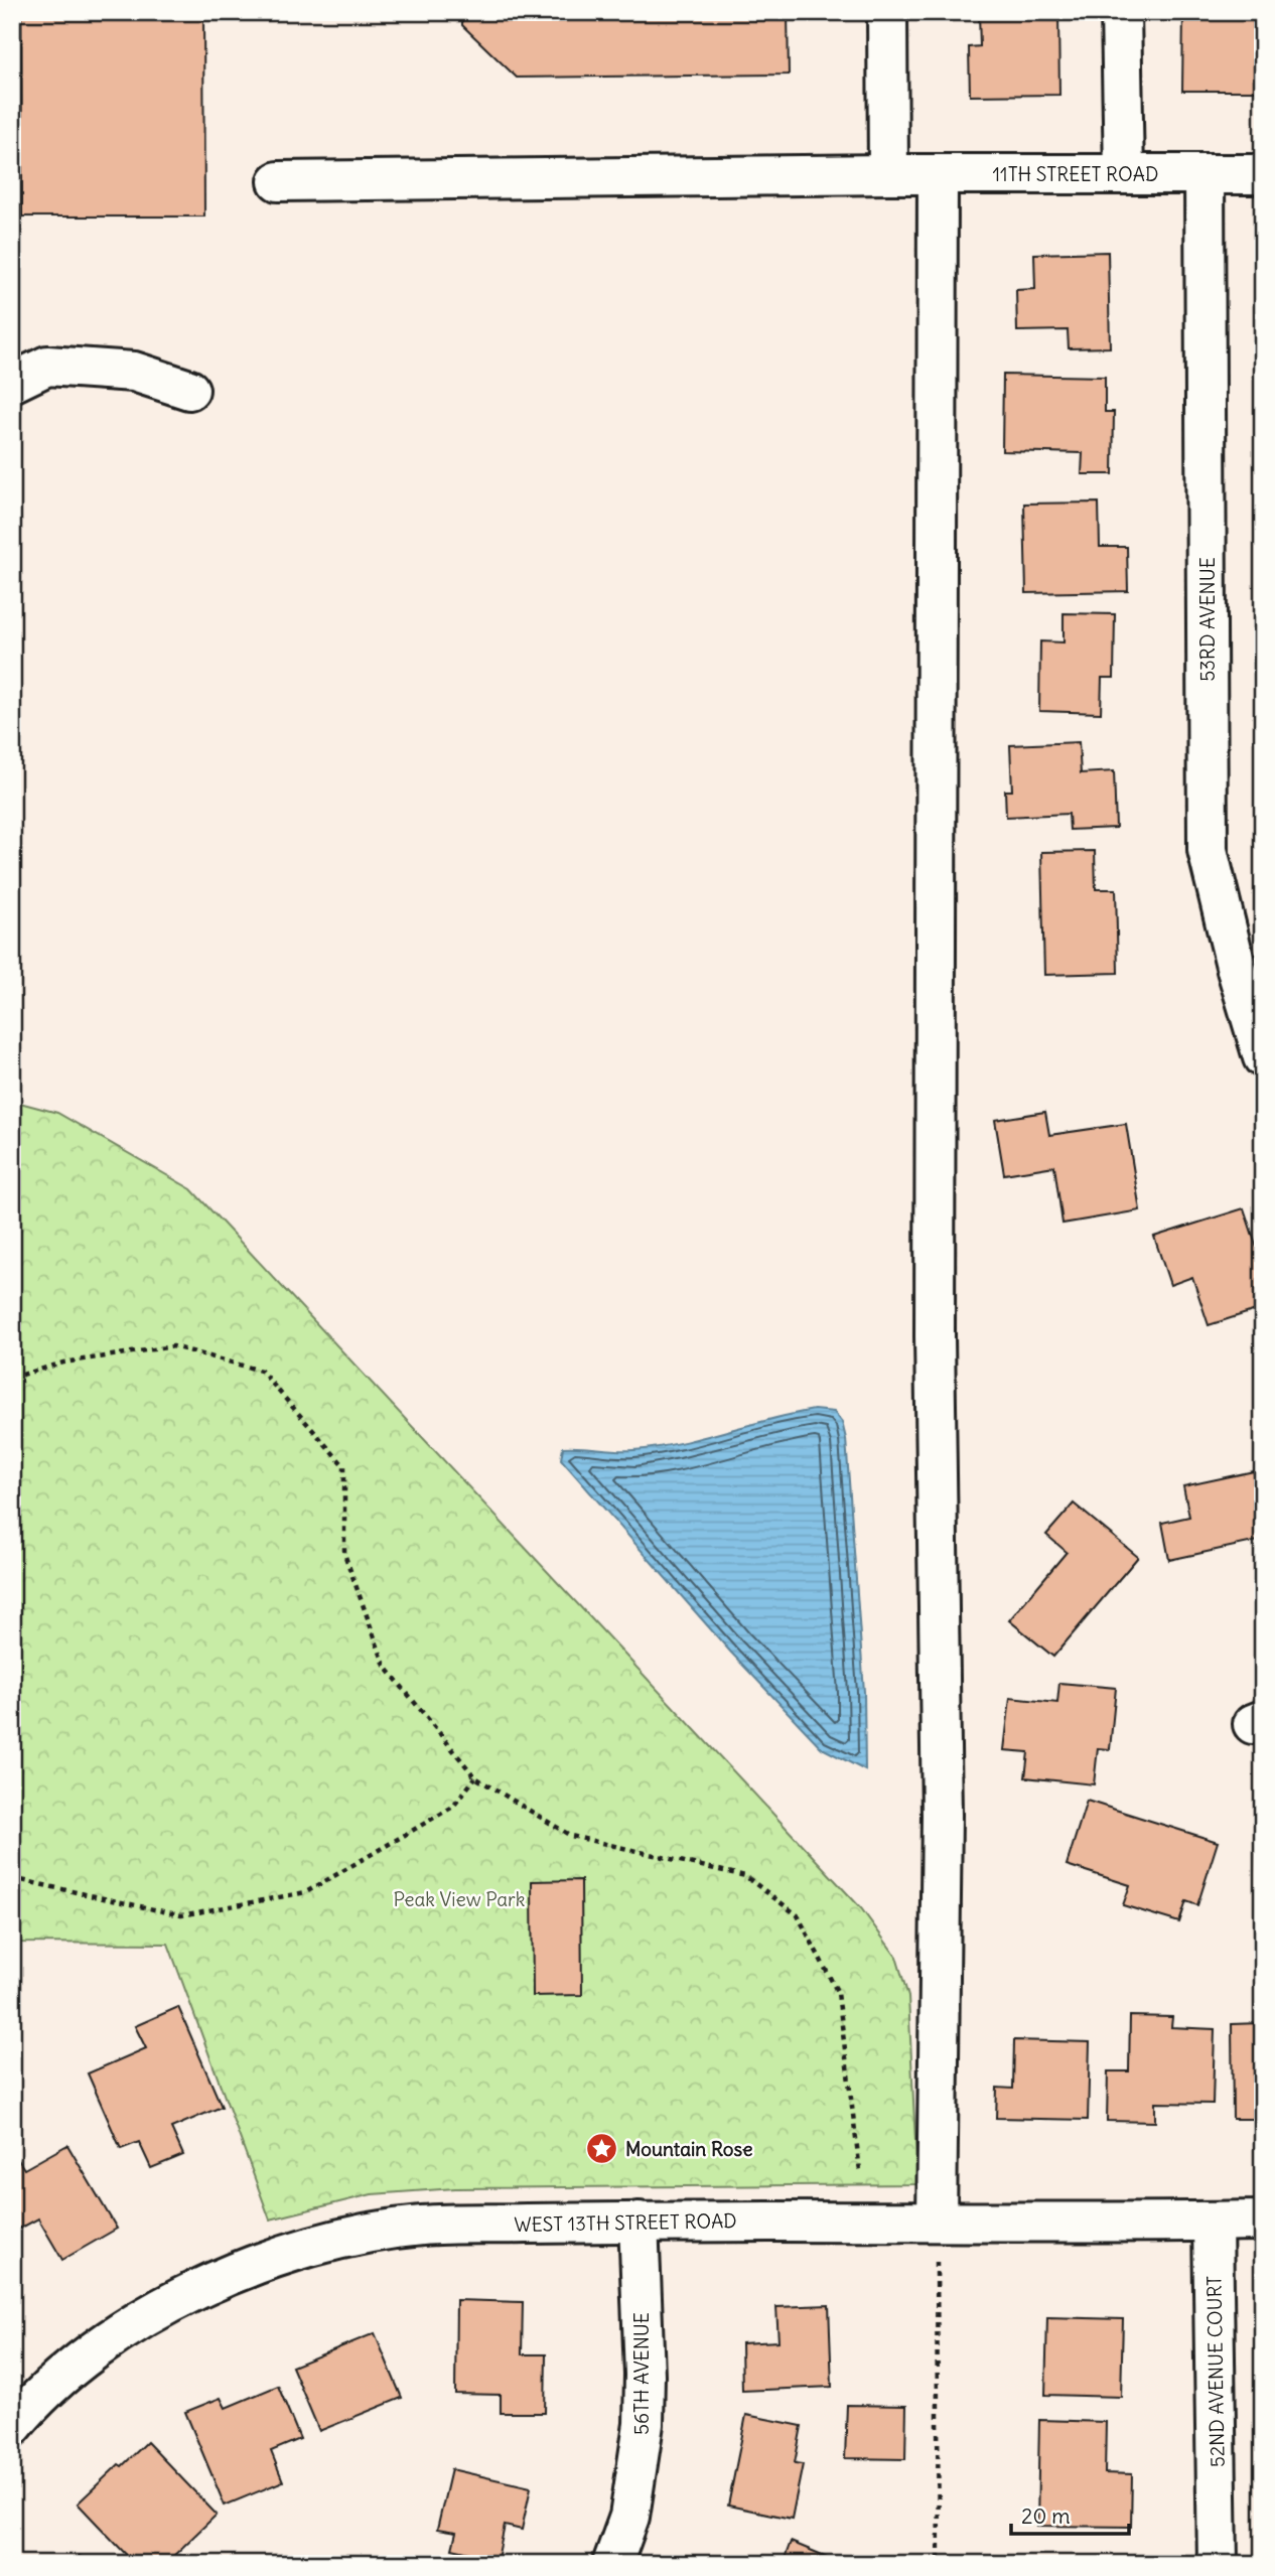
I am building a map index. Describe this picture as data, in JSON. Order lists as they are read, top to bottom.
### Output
{
  "streets": {
    "street": [
      "11TH STREET ROAD",
      "53RD AVENUE",
      "WEST 13TH STREET ROAD",
      "52ND AVENUE COURT",
      "56TH AVENUE"
    ]
  },
  "crossings": [
    ["11TH STREET ROAD", "53RD AVENUE"],
    ["WEST 13TH STREET ROAD", "52ND AVENUE COURT"],
    ["WEST 13TH STREET ROAD", "56TH AVENUE"]
  ],
  "parks": ["Peak View Park"],
  "places": {
    "place": ["Mountain Rose"]
  },
  "scale_bar": "20 m"
}
